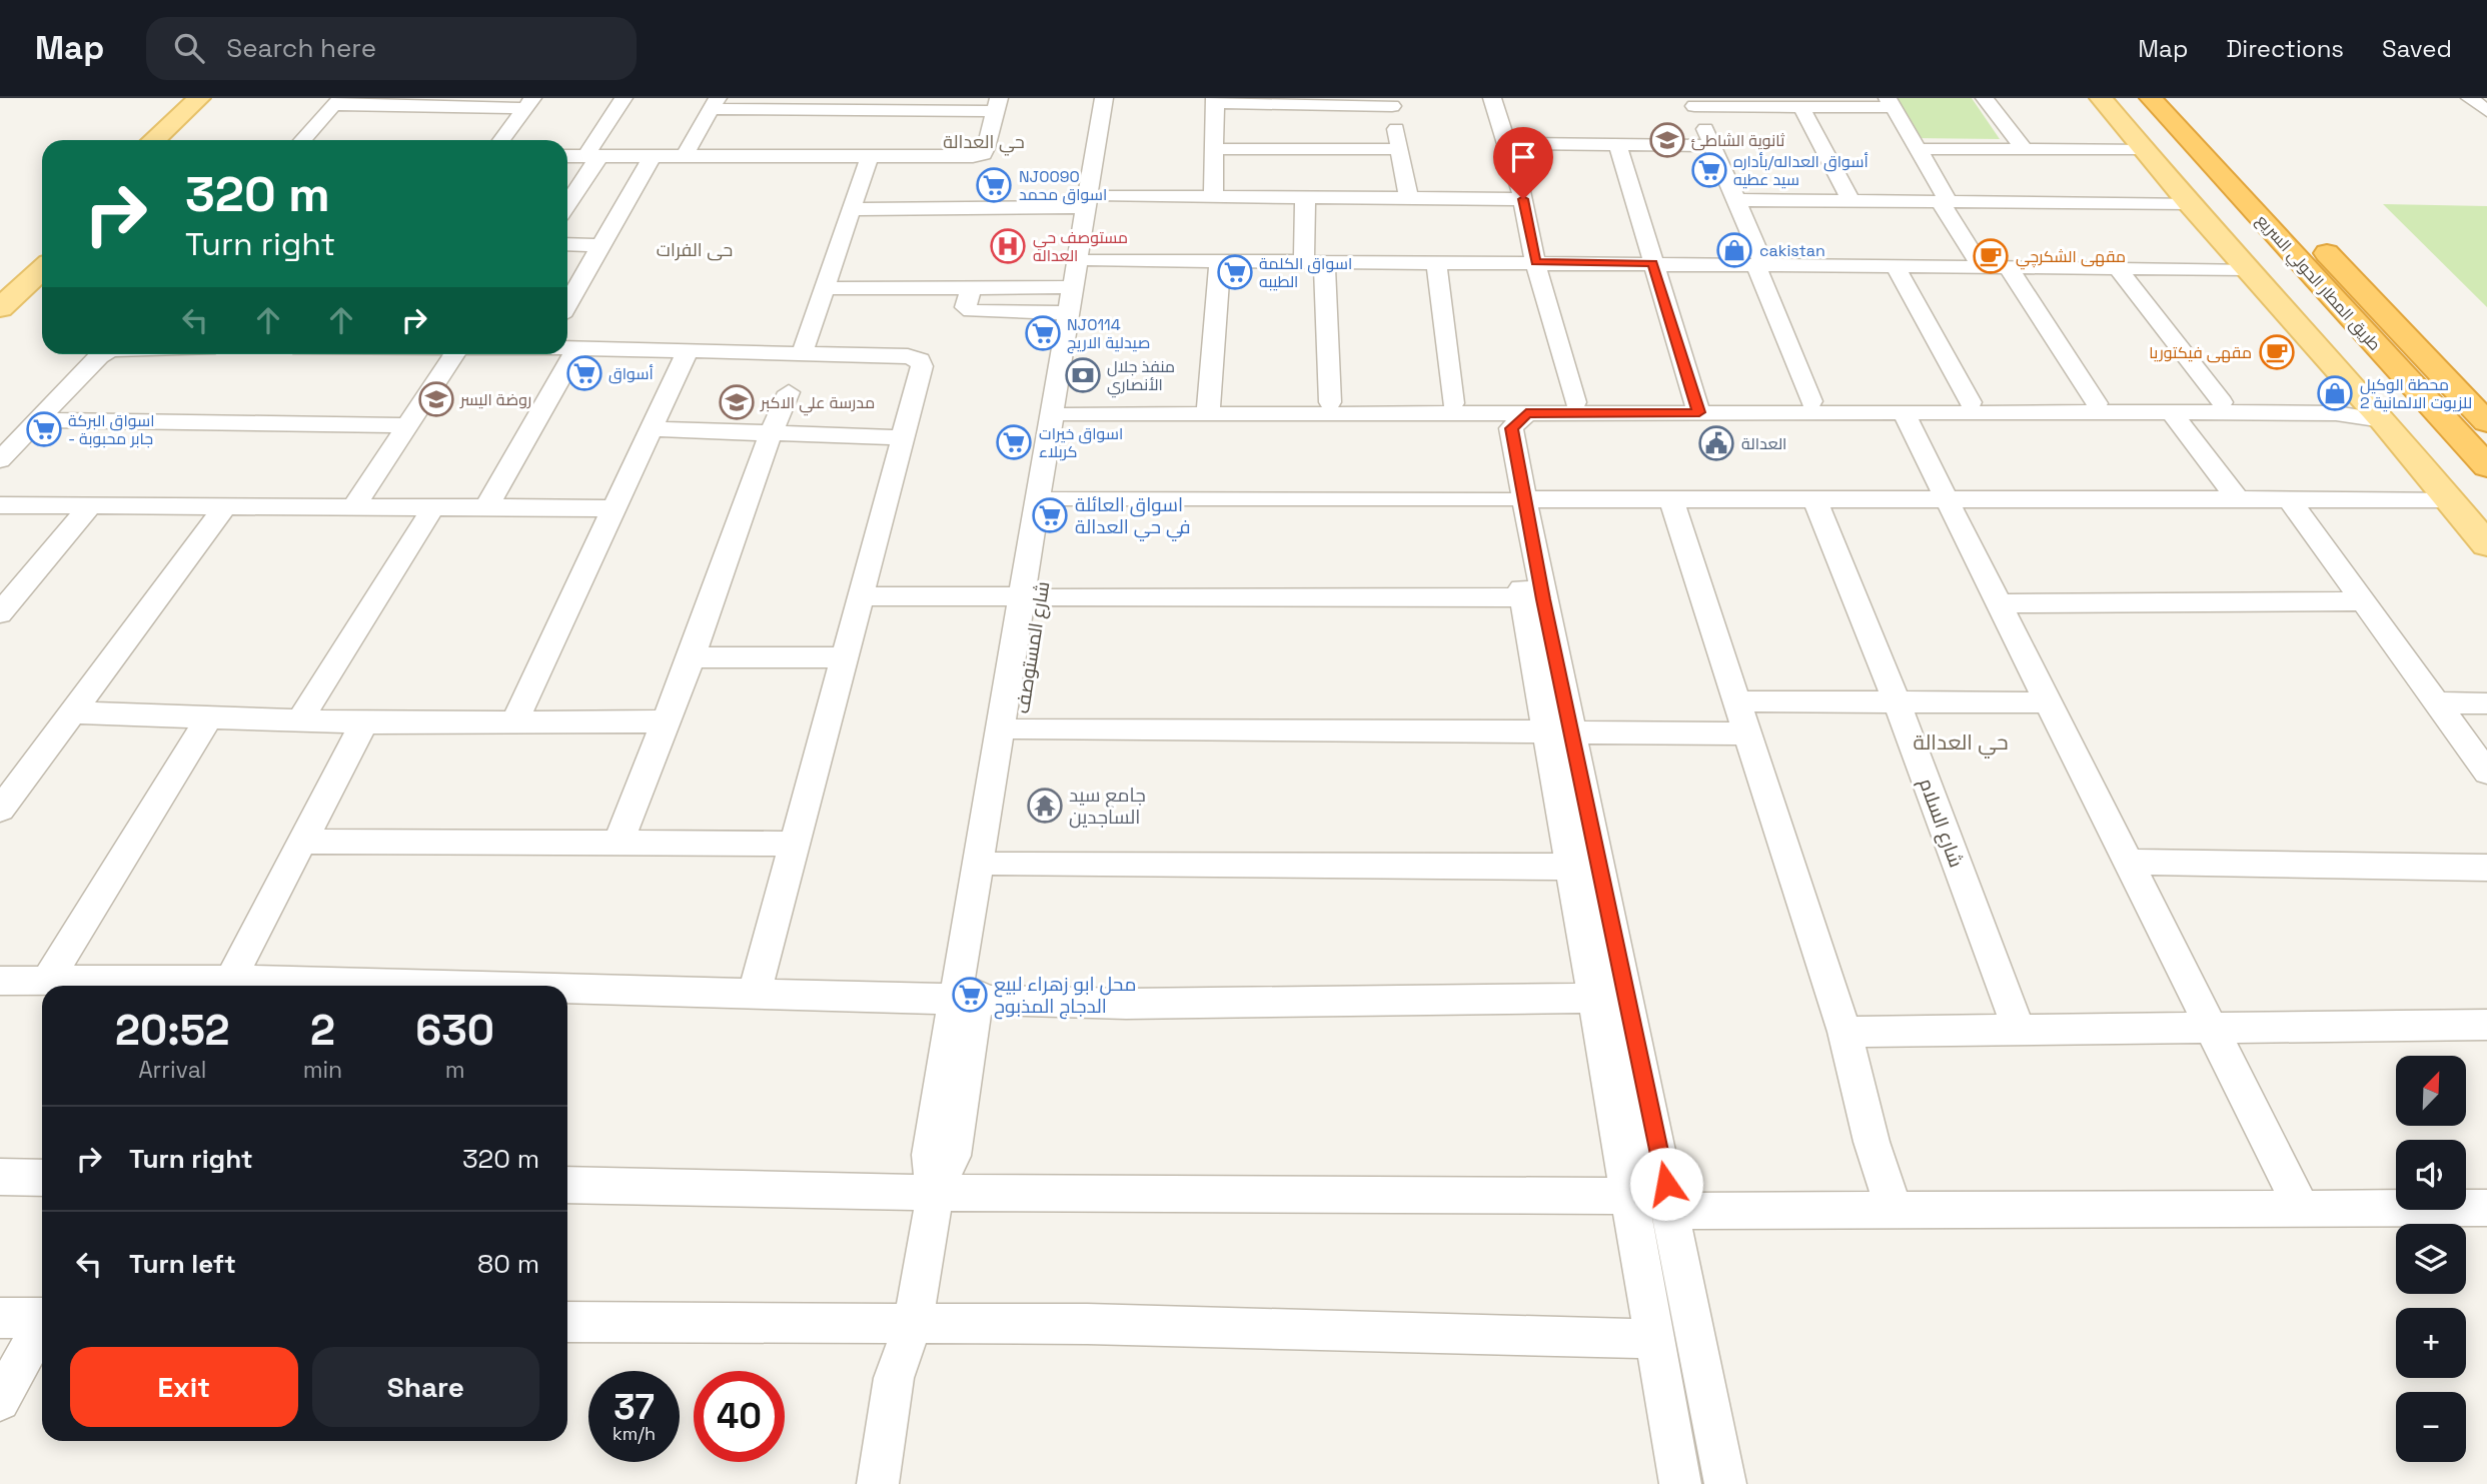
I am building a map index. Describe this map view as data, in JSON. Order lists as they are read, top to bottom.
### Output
{
  "streets": {
    "highway": ["طريق المطار الحولي السريع"],
    "street": ["شارع المستوصف", "شارع السلام"]
  },
  "districts": ["حي العدالة", "حی الفرات", "حي العدالة"],
  "places": {
    "school or university": ["ثانوية الشاطئ", "روضة اليسر", "مدرسة علي الاكبر"],
    "supermarket": [
      "أسواق العداله/بأداره سيد عطيه",
      "NJ0090 اسواق محمد",
      "اسواق الكلمة الطيبه",
      "NJ0114 صيدلية الاريج",
      "أسواق",
      "اسواق البركة - جابر محبوبة",
      "اسواق خيرات كربلاء",
      "اسواق العائلة في حي العدالة",
      "محل ابو زهراء لبيع الدجاج المذبوح"
    ],
    "hospital": ["مستوصف حي العداله"],
    "shop": ["cakistan", "محطة الوكيل للزيوت الالمانية 2"],
    "cafe": ["مقهى الشكرچي", "مقهى فيكتوريا"],
    "bank": ["منفذ جلال الأنصاري"],
    "public building": ["العدالة"],
    "temple": ["جامع سيد الساجدين"]
  },
  "north": "top right",
  "page": {
    "header": "Map",
    "search": "Search here",
    "nav": ["Map", "Directions", "Saved"],
    "turn": ["320 m", "Turn right"],
    "eta": [
      "20:52",
      "Arrival",
      "2",
      "min",
      "630",
      "m"
    ],
    "map_buttons": ["+", "−"],
    "list": [
      {
        "name": "Turn right",
        "value": "320 m"
      },
      {
        "name": "Turn left",
        "value": "80 m"
      }
    ],
    "buttons": ["Exit", "Share"],
    "speed": "37 km/h",
    "limit": "40"
  }
}
